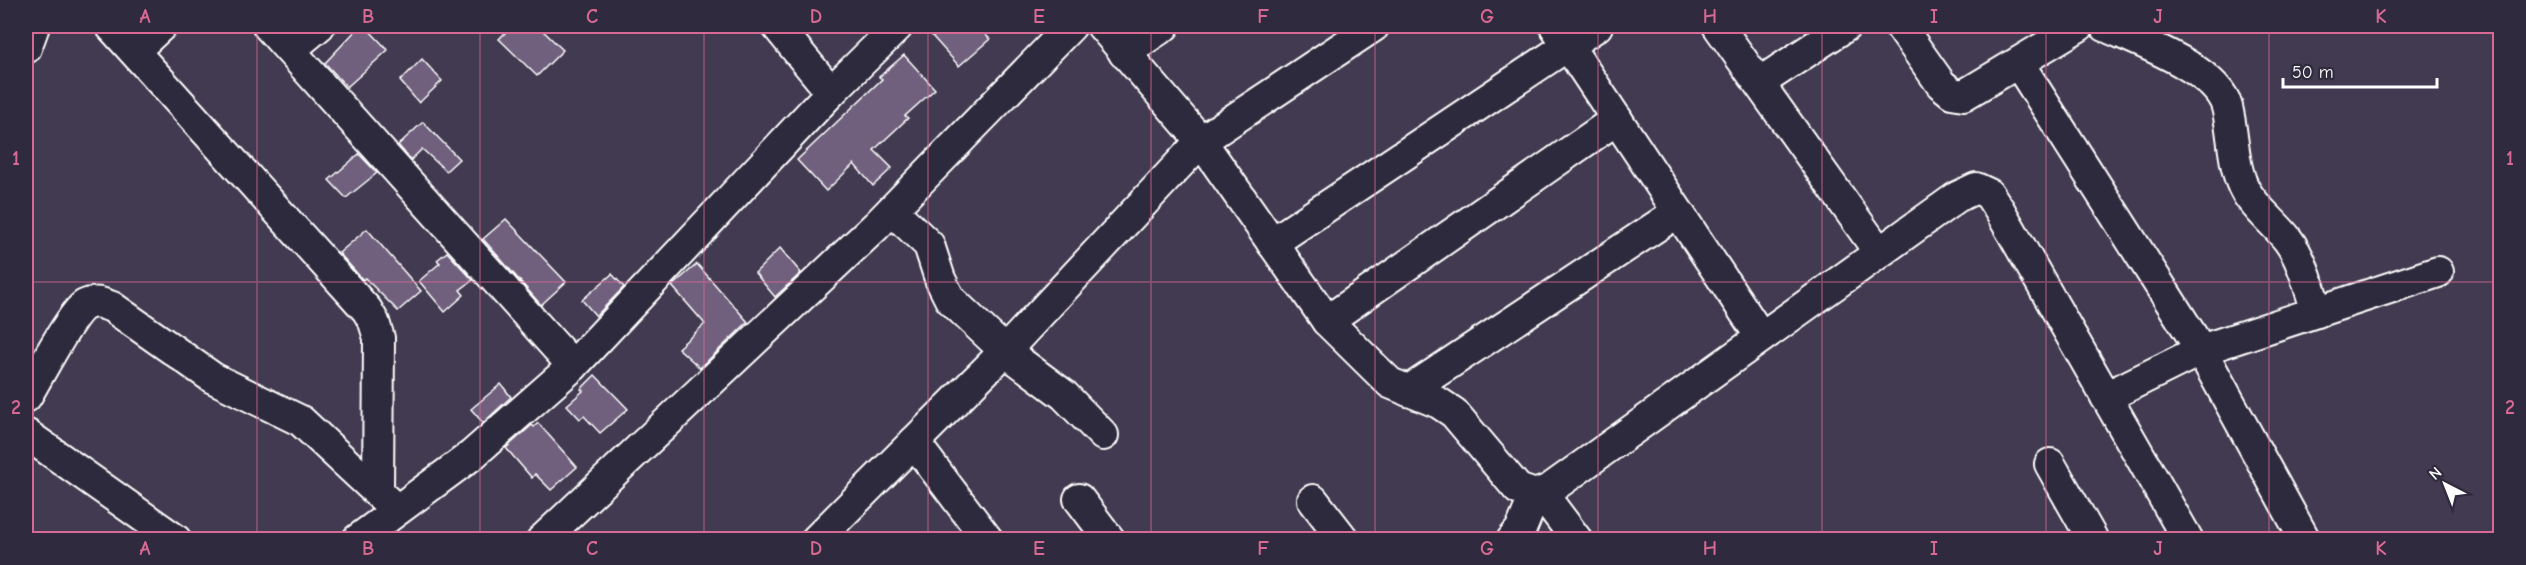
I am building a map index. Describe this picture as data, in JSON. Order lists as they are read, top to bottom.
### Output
{
  "scale_bar": "50 m",
  "north": "top left",
  "grid": {
    "columns": [
      "A",
      "B",
      "C",
      "D",
      "E",
      "F",
      "G",
      "H",
      "I",
      "J",
      "K"
    ],
    "rows": ["1", "2"]
  }
}
